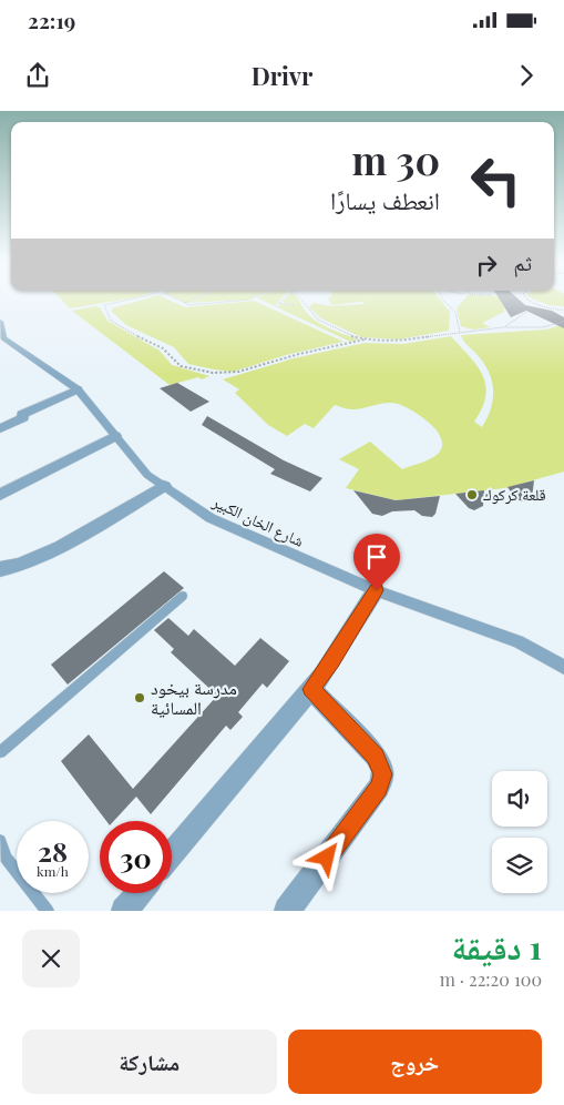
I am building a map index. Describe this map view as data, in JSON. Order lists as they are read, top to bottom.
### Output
{
  "streets": {
    "street": ["شارع الخان الكبير"]
  },
  "places": ["قلعة كركوك", "مدرسة بيخود المسائية"],
  "page": {
    "status": "22:19",
    "header": "Drivr",
    "turn": ["30 m", "انعطف يسارًا"],
    "then": "ثم",
    "speed": "28 km/h",
    "limit": "30",
    "heading": ["1 دقيقة", "100 m · 22:20"],
    "buttons": ["خروج", "مشاركة"]
  }
}
